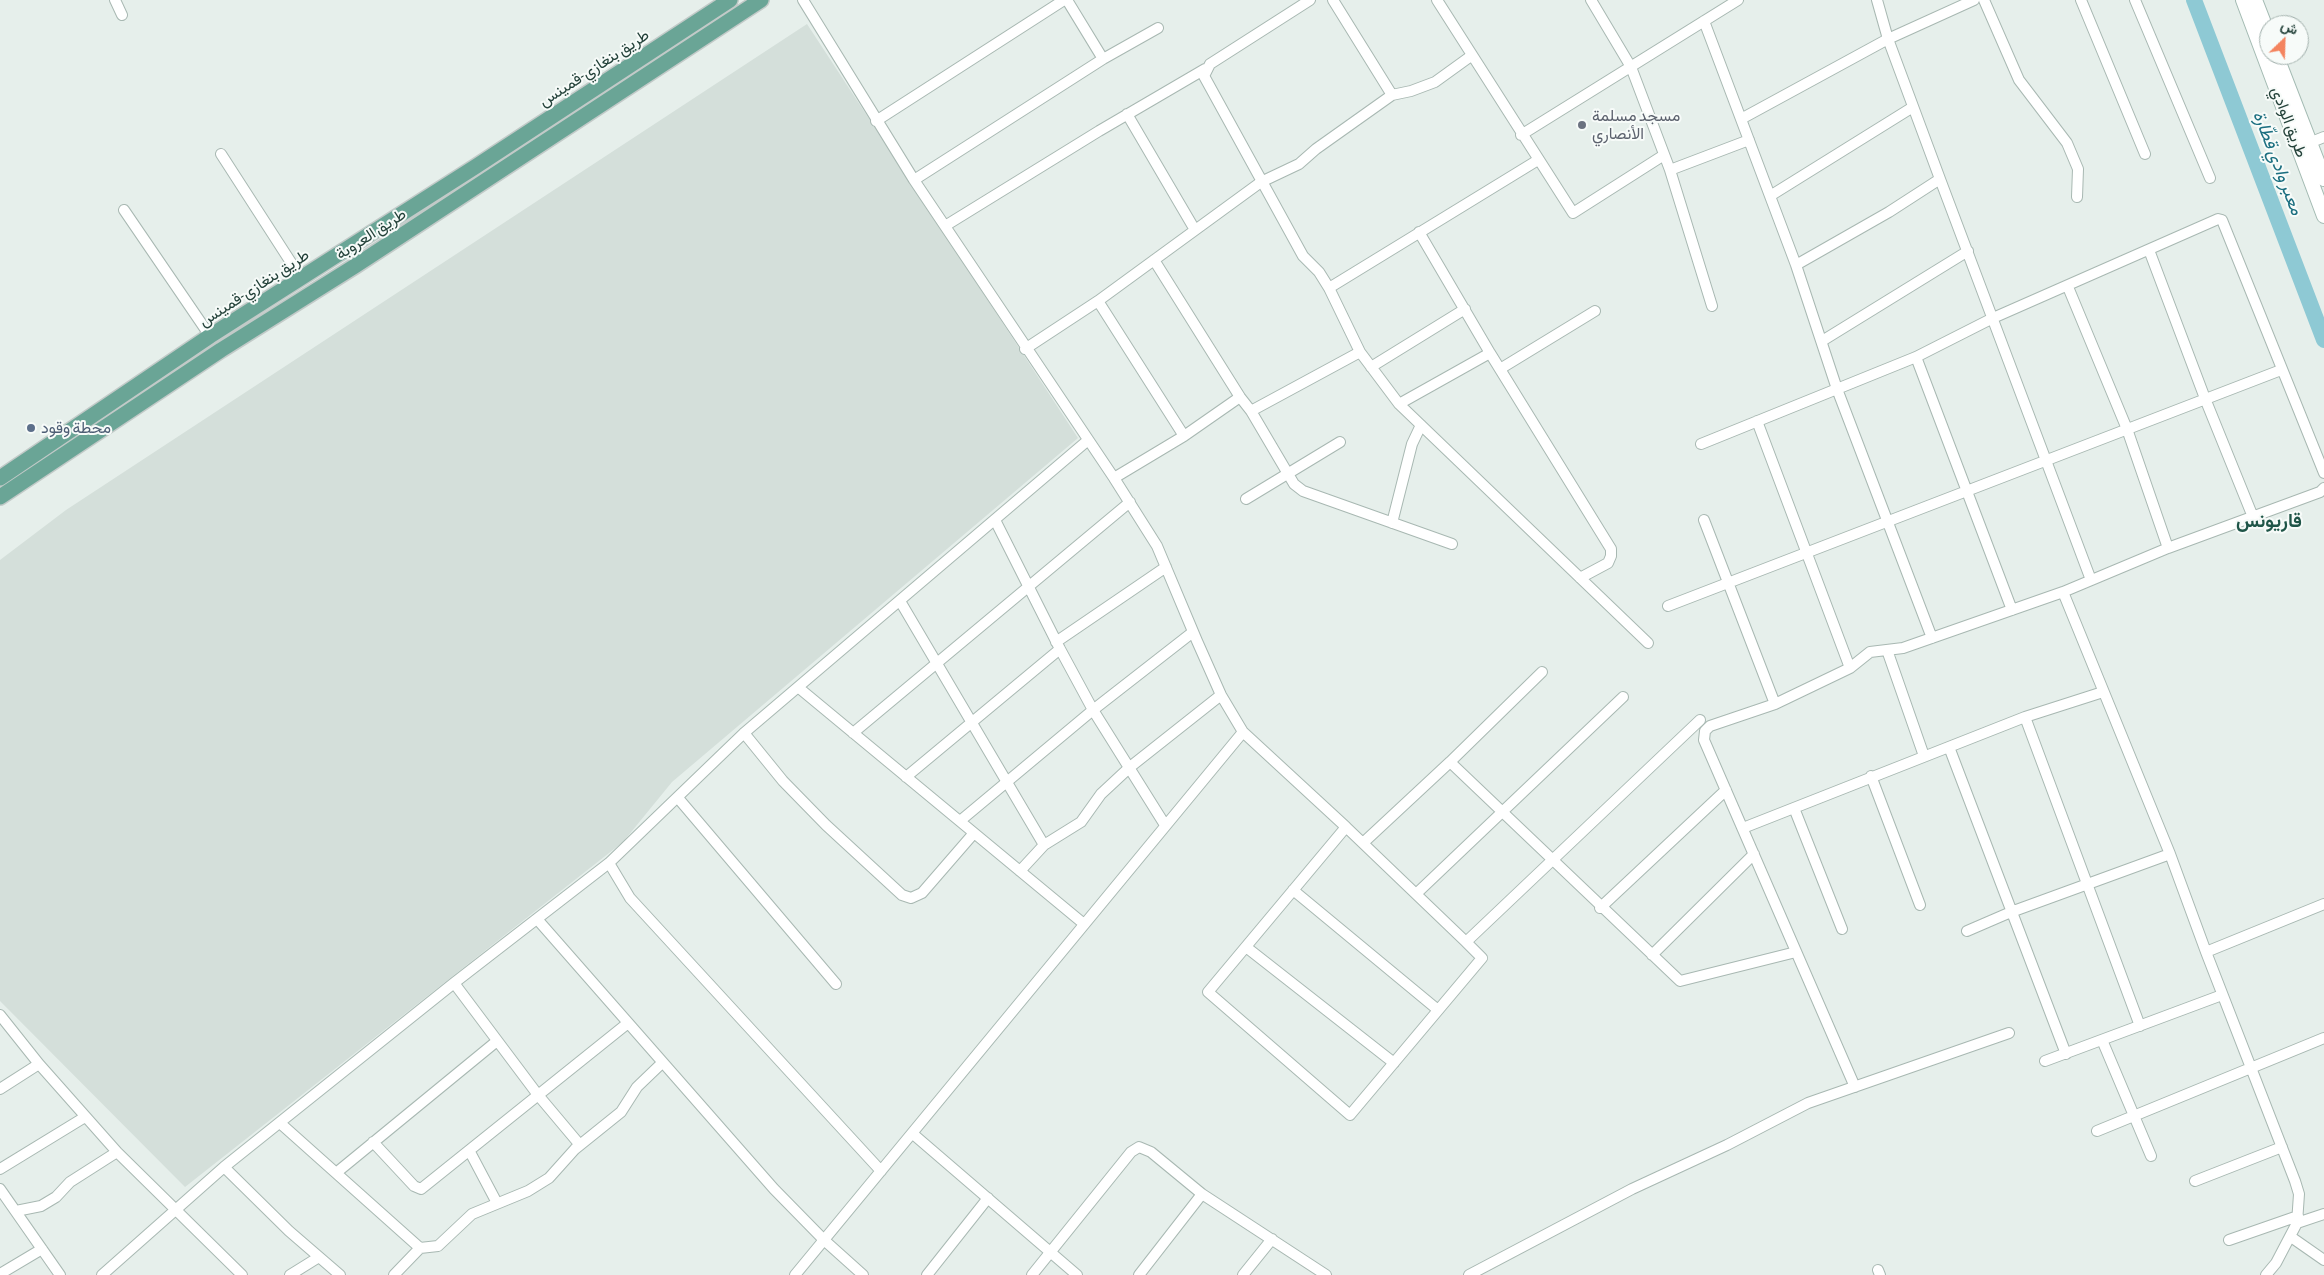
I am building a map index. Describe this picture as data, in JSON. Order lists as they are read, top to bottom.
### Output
{
  "streets": {
    "main road": ["طريق بنغازي-قمينس", "طريق الوادي", "طريق العروبة"]
  },
  "districts": ["قاريونس"],
  "water": ["معبر وادي قطّارة"],
  "places": ["مسجد مسلمة الأنصاري", "محطة وقود"],
  "north": "top right"
}
